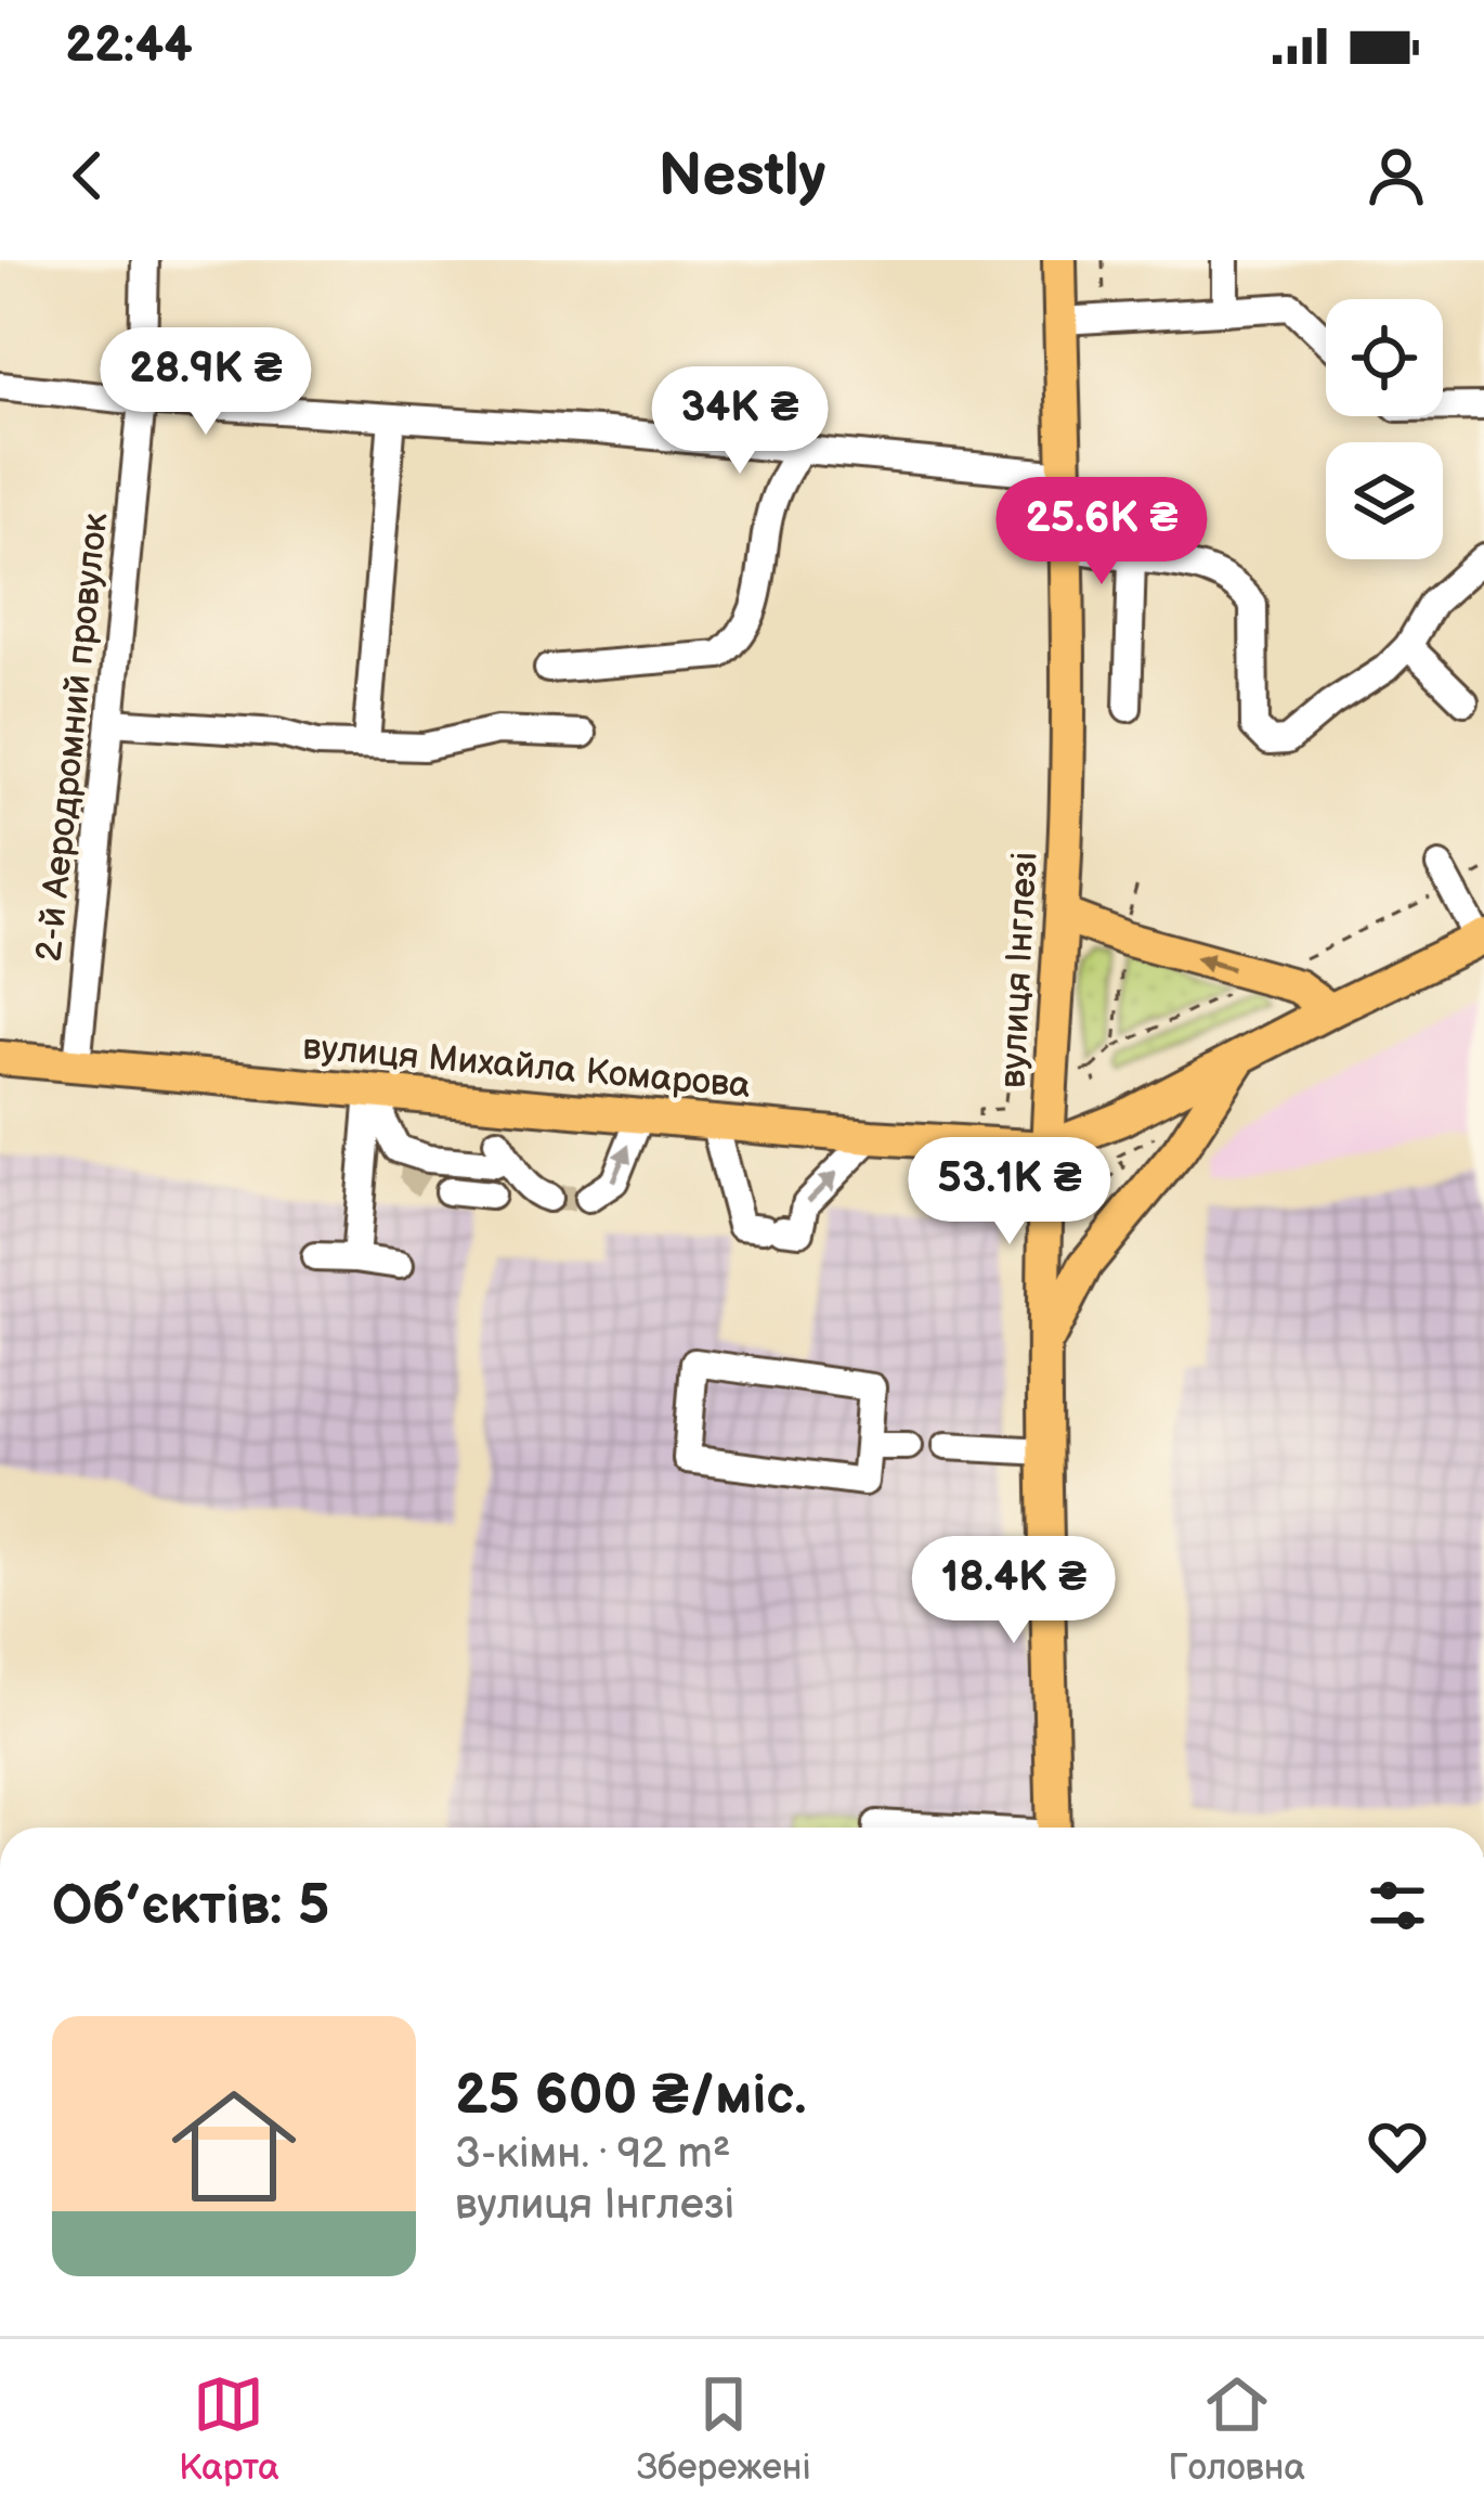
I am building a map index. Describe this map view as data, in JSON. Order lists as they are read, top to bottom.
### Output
{
  "streets": {
    "main road": ["вулиця Інглезі", "вулиця Михайла Комарова"],
    "street": ["2-й Аеродромний провулок"]
  },
  "crossings": [
    ["2-й Аеродромний провулок", "вулиця Михайла Комарова"],
    ["вулиця Інглезі", "вулиця Михайла Комарова"]
  ],
  "page": {
    "status": "22:44",
    "header": "Nestly",
    "price": [
      "28.9K ₴",
      "34K ₴",
      "25.6K ₴",
      "53.1K ₴",
      "18.4K ₴"
    ],
    "heading": "Об’єктів: 5",
    "list": [
      {
        "name": "25 600 ₴/міс.",
        "note": "3-кімн. · 92 m² · вулиця Інглезі"
      }
    ],
    "tabs": ["Карта", "Збережені", "Головна"]
  }
}
